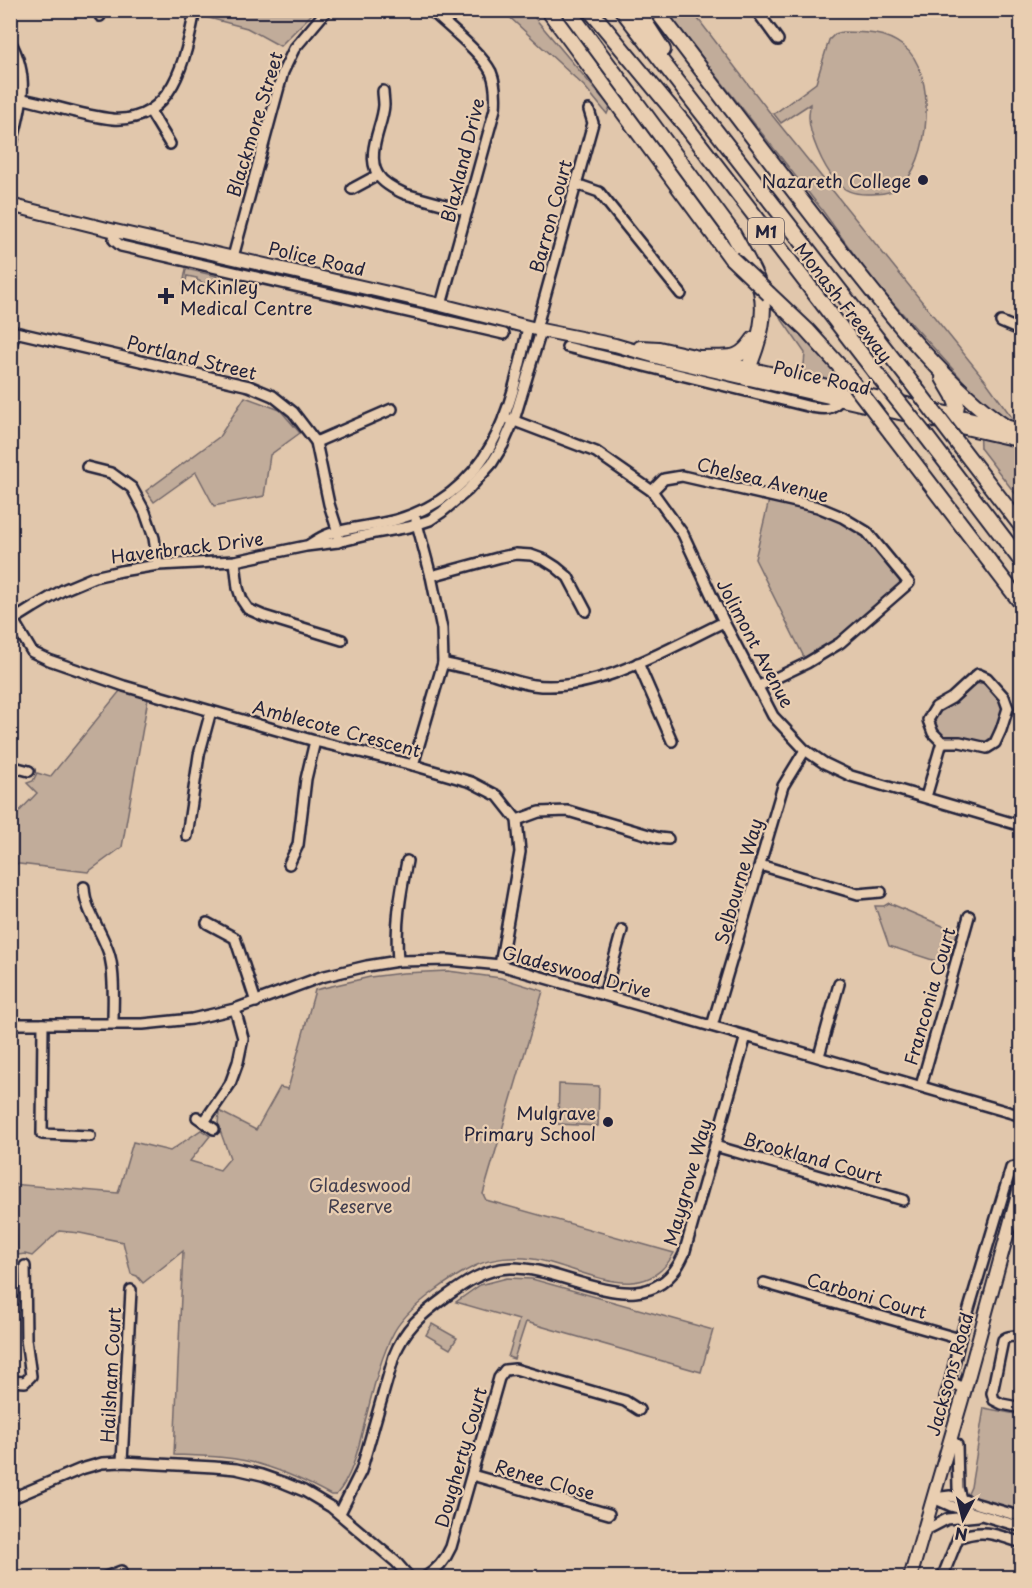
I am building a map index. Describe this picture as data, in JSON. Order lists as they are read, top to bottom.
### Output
{
  "streets": {
    "highway": ["M1", "Monash Freeway"],
    "main road": ["Police Road", "Jacksons Road"],
    "street": [
      "Blackmore Street",
      "Blaxland Drive",
      "Barron Court",
      "Portland Street",
      "Chelsea Avenue",
      "Haverbrack Drive",
      "Jolimont Avenue",
      "Amblecote Crescent",
      "Selbourne Way",
      "Gladeswood Drive",
      "Franconia Court",
      "Brookland Court",
      "Maygrove Way",
      "Carboni Court",
      "Hailsham Court",
      "Dougherty Court",
      "Renee Close"
    ]
  },
  "crossings": [
    ["Blackmore Street", "Police Road"],
    ["Blaxland Drive", "Police Road"],
    ["Barron Court", "Police Road"],
    ["Barron Court", "Haverbrack Drive"],
    ["Police Road", "Haverbrack Drive"],
    ["Portland Street", "Haverbrack Drive"],
    ["Chelsea Avenue", "Jolimont Avenue"],
    ["Haverbrack Drive", "Jolimont Avenue"],
    ["Haverbrack Drive", "Amblecote Crescent"],
    ["Jolimont Avenue", "Selbourne Way"],
    ["Selbourne Way", "Gladeswood Drive"],
    ["Gladeswood Drive", "Franconia Court"],
    ["Gladeswood Drive", "Maygrove Way"],
    ["Brookland Court", "Maygrove Way"],
    ["Dougherty Court", "Renee Close"]
  ],
  "parks": ["Gladeswood Reserve"],
  "places": {
    "other": ["Nazareth College", "Mulgrave Primary School"],
    "health": ["McKinley Medical Centre"]
  },
  "north": "bottom"
}
